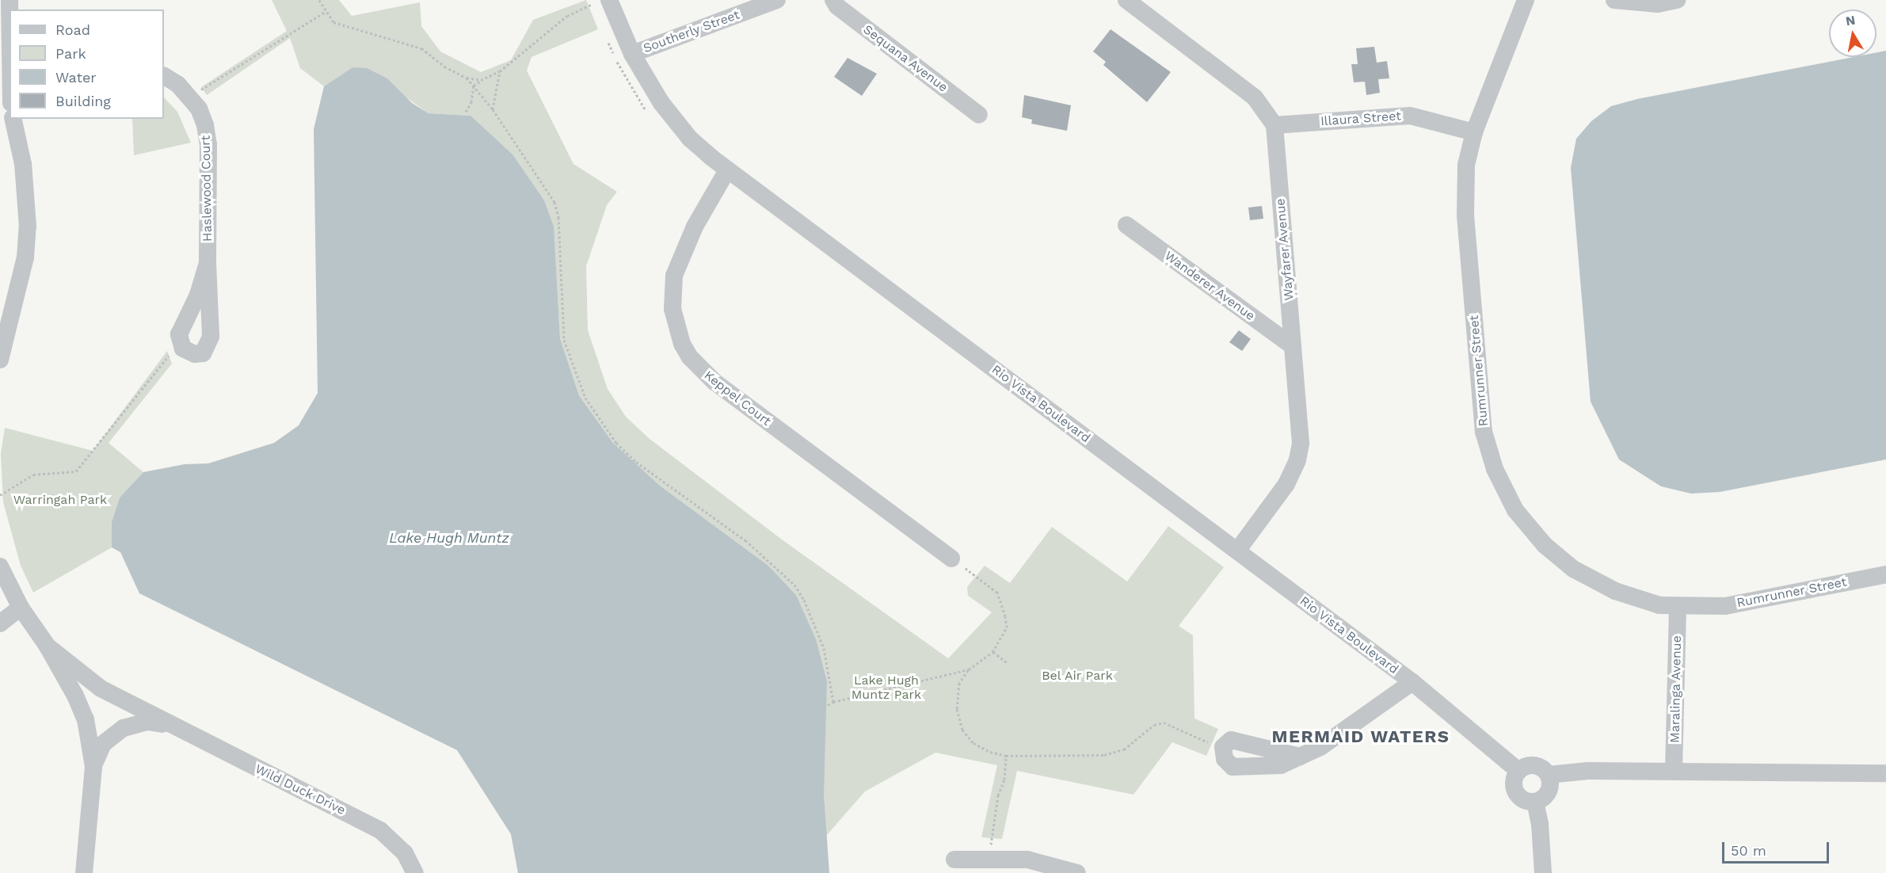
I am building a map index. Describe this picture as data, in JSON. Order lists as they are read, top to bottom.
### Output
{
  "streets": {
    "street": [
      "Southerly Street",
      "Sequana Avenue",
      "Illaura Street",
      "Haslewood Court",
      "Wayfarer Avenue",
      "Wanderer Avenue",
      "Rumrunner Street",
      "Keppel Court",
      "Rio Vista Boulevard",
      "Maralinga Avenue",
      "Wild Duck Drive"
    ]
  },
  "crossings": [
    ["Southerly Street", "Rio Vista Boulevard"],
    ["Illaura Street", "Wayfarer Avenue"],
    ["Illaura Street", "Rumrunner Street"],
    ["Wayfarer Avenue", "Wanderer Avenue"],
    ["Wayfarer Avenue", "Rio Vista Boulevard"],
    ["Rumrunner Street", "Maralinga Avenue"],
    ["Keppel Court", "Rio Vista Boulevard"]
  ],
  "districts": ["MERMAID WATERS"],
  "water": ["Lake Hugh Muntz"],
  "parks": ["Warringah Park", "Bel Air Park", "Lake Hugh Muntz Park"],
  "legend": [
    "Road",
    "Park",
    "Water",
    "Building"
  ],
  "scale_bar": "50 m",
  "north": "top"
}
